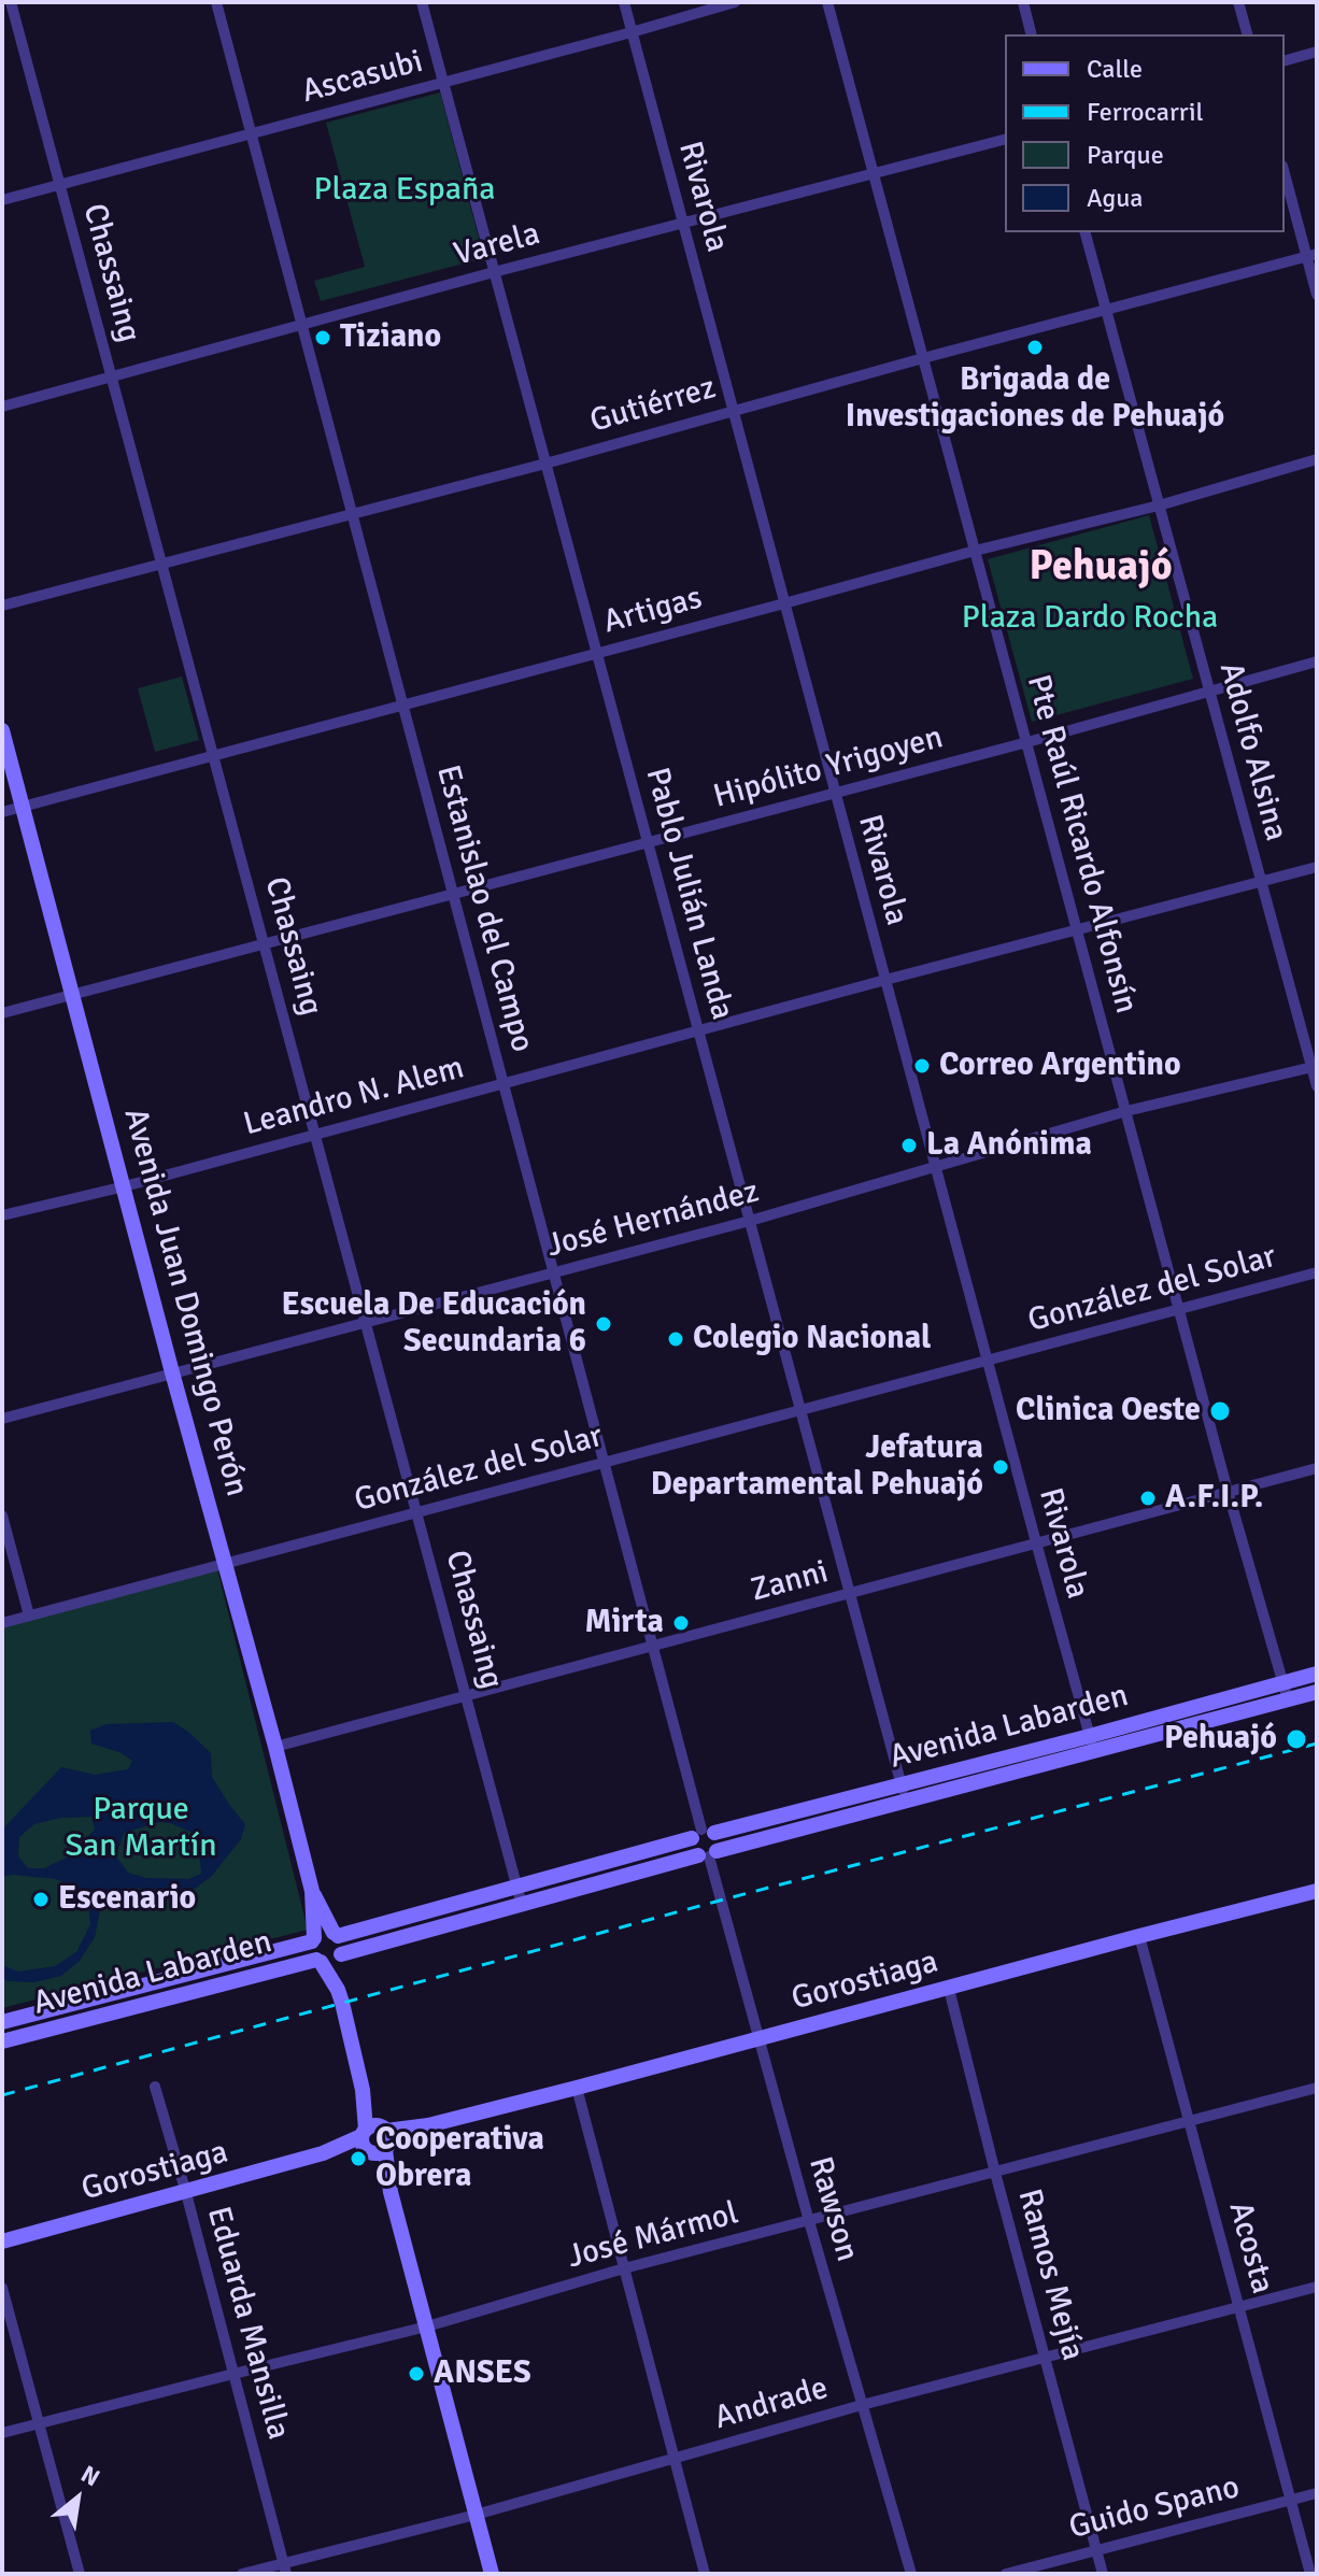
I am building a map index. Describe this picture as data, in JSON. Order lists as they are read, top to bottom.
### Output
{
  "streets": {
    "main road": ["Avenida Juan Domingo Perón", "Avenida Labarden", "Gorostiaga"],
    "street": [
      "Ascasubi",
      "Rivarola",
      "Varela",
      "Chassaing",
      "Gutiérrez",
      "Artigas",
      "Adolfo Alsina",
      "Hipólito Yrigoyen",
      "Pte Raúl Ricardo Alfonsín",
      "Pablo Julián Landa",
      "Estanislao del Campo",
      "Leandro N. Alem",
      "José Hernández",
      "González del Solar",
      "Zanni",
      "Rawson",
      "José Mármol",
      "Acosta",
      "Ramos Mejía",
      "Eduarda Mansilla",
      "Andrade",
      "Guido Spano"
    ]
  },
  "crossings": [
    ["Ascasubi", "Rivarola"],
    ["Ascasubi", "Chassaing"],
    ["Ascasubi", "Pablo Julián Landa"],
    ["Ascasubi", "Estanislao del Campo"],
    ["Rivarola", "Varela"],
    ["Rivarola", "Gutiérrez"],
    ["Rivarola", "Artigas"],
    ["Rivarola", "Hipólito Yrigoyen"],
    ["Rivarola", "Leandro N. Alem"],
    ["Rivarola", "José Hernández"],
    ["Rivarola", "González del Solar"],
    ["Rivarola", "Zanni"],
    ["Rivarola", "Avenida Labarden"],
    ["Varela", "Chassaing"],
    ["Varela", "Pte Raúl Ricardo Alfonsín"],
    ["Varela", "Pablo Julián Landa"],
    ["Varela", "Estanislao del Campo"],
    ["Chassaing", "Gutiérrez"],
    ["Chassaing", "Artigas"],
    ["Chassaing", "Hipólito Yrigoyen"],
    ["Chassaing", "Leandro N. Alem"],
    ["Chassaing", "José Hernández"],
    ["Chassaing", "González del Solar"],
    ["Chassaing", "Zanni"],
    ["Chassaing", "Avenida Labarden"],
    ["Gutiérrez", "Adolfo Alsina"],
    ["Gutiérrez", "Pte Raúl Ricardo Alfonsín"],
    ["Gutiérrez", "Pablo Julián Landa"],
    ["Gutiérrez", "Estanislao del Campo"],
    ["Artigas", "Adolfo Alsina"],
    ["Artigas", "Pte Raúl Ricardo Alfonsín"],
    ["Artigas", "Pablo Julián Landa"],
    ["Artigas", "Estanislao del Campo"],
    ["Artigas", "Avenida Juan Domingo Perón"],
    ["Adolfo Alsina", "Hipólito Yrigoyen"],
    ["Adolfo Alsina", "Leandro N. Alem"],
    ["Adolfo Alsina", "José Hernández"],
    ["Hipólito Yrigoyen", "Pte Raúl Ricardo Alfonsín"],
    ["Hipólito Yrigoyen", "Pablo Julián Landa"],
    ["Hipólito Yrigoyen", "Estanislao del Campo"],
    ["Hipólito Yrigoyen", "Avenida Juan Domingo Perón"],
    ["Pte Raúl Ricardo Alfonsín", "Leandro N. Alem"],
    ["Pte Raúl Ricardo Alfonsín", "José Hernández"],
    ["Pte Raúl Ricardo Alfonsín", "González del Solar"],
    ["Pte Raúl Ricardo Alfonsín", "Zanni"],
    ["Pte Raúl Ricardo Alfonsín", "Avenida Labarden"],
    ["Pablo Julián Landa", "Leandro N. Alem"],
    ["Pablo Julián Landa", "José Hernández"],
    ["Pablo Julián Landa", "González del Solar"],
    ["Pablo Julián Landa", "Zanni"],
    ["Pablo Julián Landa", "Avenida Labarden"],
    ["Estanislao del Campo", "Leandro N. Alem"],
    ["Estanislao del Campo", "José Hernández"],
    ["Estanislao del Campo", "González del Solar"],
    ["Estanislao del Campo", "Zanni"],
    ["Estanislao del Campo", "Avenida Labarden"],
    ["Leandro N. Alem", "Avenida Juan Domingo Perón"],
    ["José Hernández", "Avenida Juan Domingo Perón"],
    ["González del Solar", "Avenida Juan Domingo Perón"],
    ["Avenida Juan Domingo Perón", "Zanni"],
    ["Avenida Juan Domingo Perón", "Avenida Labarden"],
    ["Avenida Labarden", "Rawson"],
    ["Gorostiaga", "Rawson"],
    ["Gorostiaga", "Acosta"],
    ["Gorostiaga", "Ramos Mejía"],
    ["Gorostiaga", "Eduarda Mansilla"],
    ["Rawson", "José Mármol"],
    ["Rawson", "Andrade"],
    ["José Mármol", "Acosta"],
    ["José Mármol", "Ramos Mejía"],
    ["José Mármol", "Eduarda Mansilla"],
    ["Acosta", "Andrade"],
    ["Acosta", "Guido Spano"],
    ["Ramos Mejía", "Andrade"],
    ["Ramos Mejía", "Guido Spano"],
    ["Eduarda Mansilla", "Andrade"]
  ],
  "districts": ["Pehuajó"],
  "parks": ["Plaza España", "Plaza Dardo Rocha", "Parque San Martín"],
  "places": [
    "Tiziano",
    "Brigada de Investigaciones de Pehuajó",
    "Correo Argentino",
    "La Anónima",
    "Escuela De Educación Secundaria 6",
    "Colegio Nacional",
    "Clinica Oeste",
    "Jefatura Departamental Pehuajó",
    "A.F.I.P.",
    "Mirta",
    "Pehuajó",
    "Escenario",
    "Cooperativa Obrera",
    "ANSES"
  ],
  "legend": [
    "Calle",
    "Ferrocarril",
    "Parque",
    "Agua"
  ],
  "north": "top right"
}
